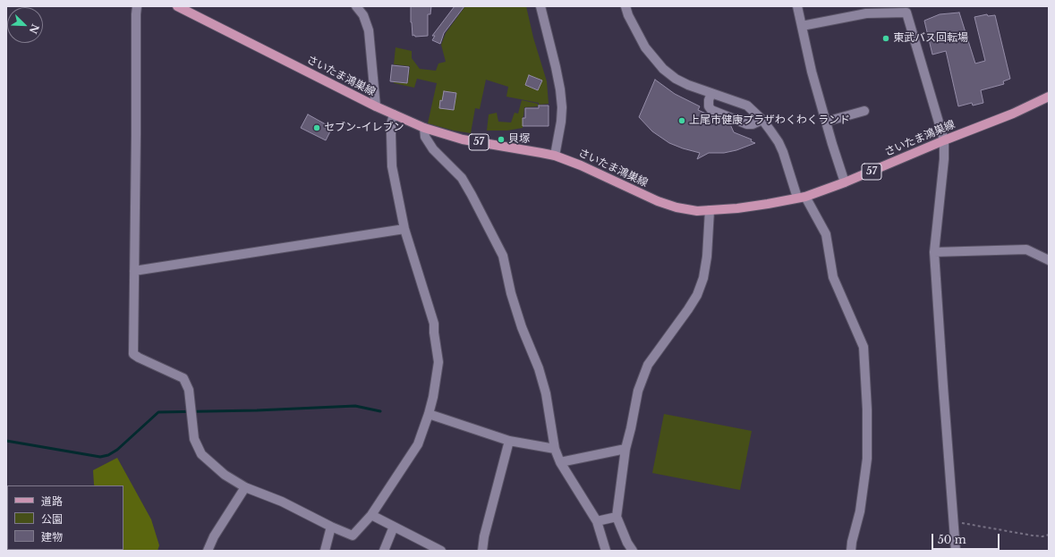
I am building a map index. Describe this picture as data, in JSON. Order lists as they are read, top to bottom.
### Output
{
  "streets": {
    "main road": ["さいたま鴻巣線", "57"]
  },
  "places": [
    "東武バス回転場",
    "上尾市健康プラザわくわくランド",
    "セブン-イレブン",
    "貝塚"
  ],
  "legend": ["道路", "公園", "建物"],
  "scale_bar": "50 m",
  "north": "bottom right"
}
